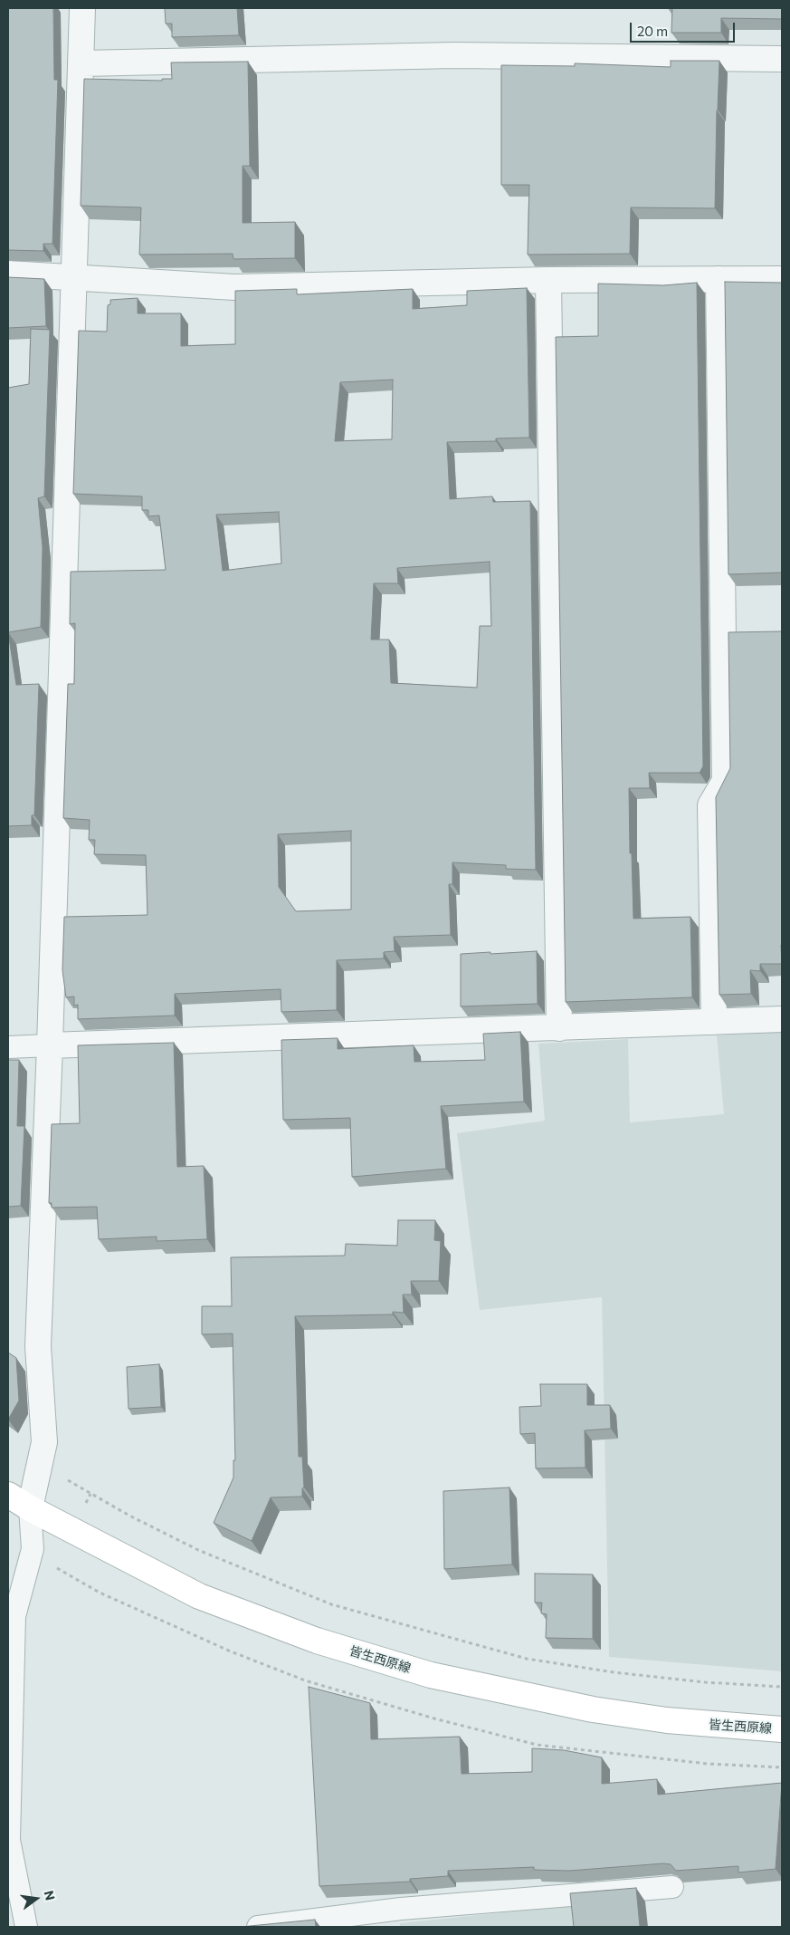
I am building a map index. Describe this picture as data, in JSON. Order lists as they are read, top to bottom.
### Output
{
  "streets": {
    "main road": ["皆生西原線"]
  },
  "scale_bar": "20 m",
  "north": "right"
}
